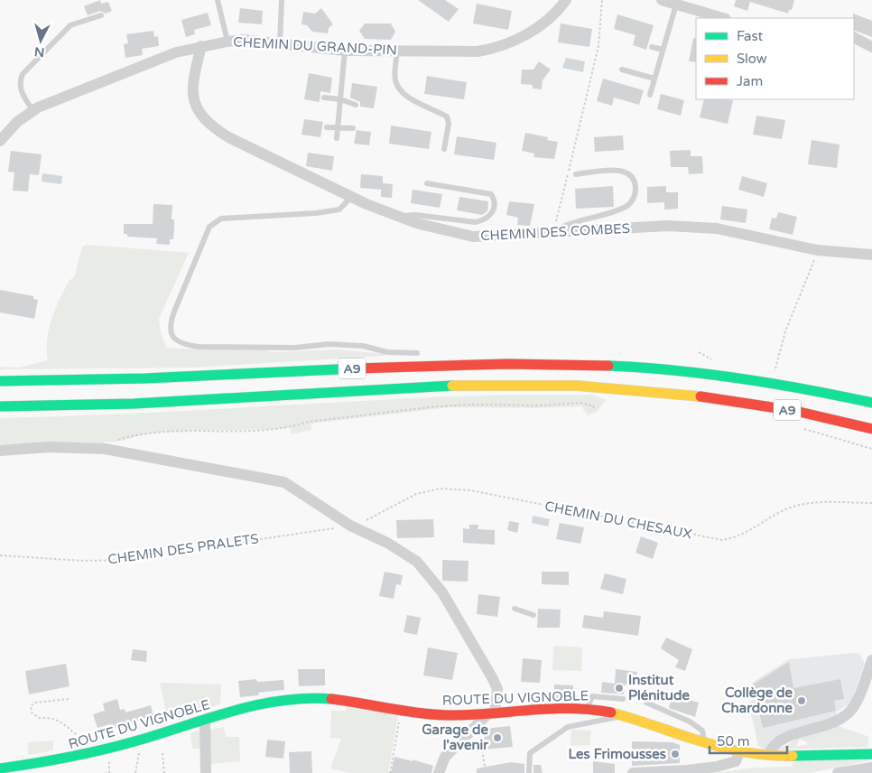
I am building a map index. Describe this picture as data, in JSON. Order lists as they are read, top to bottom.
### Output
{
  "streets": {
    "main road": ["A9", "ROUTE DU VIGNOBLE"],
    "street": ["CHEMIN DU GRAND-PIN", "CHEMIN DES COMBES"],
    "path": ["CHEMIN DU CHESAUX", "CHEMIN DES PRALETS"]
  },
  "crossings": [
    ["CHEMIN DU GRAND-PIN", "CHEMIN DES COMBES"],
    ["CHEMIN DU CHESAUX", "CHEMIN DES PRALETS"]
  ],
  "places": [
    "Institut Plénitude",
    "Collège de Chardonne",
    "Garage de l'avenir",
    "Les Frimousses"
  ],
  "legend": ["Fast", "Slow", "Jam"],
  "scale_bar": "50 m",
  "north": "bottom"
}
